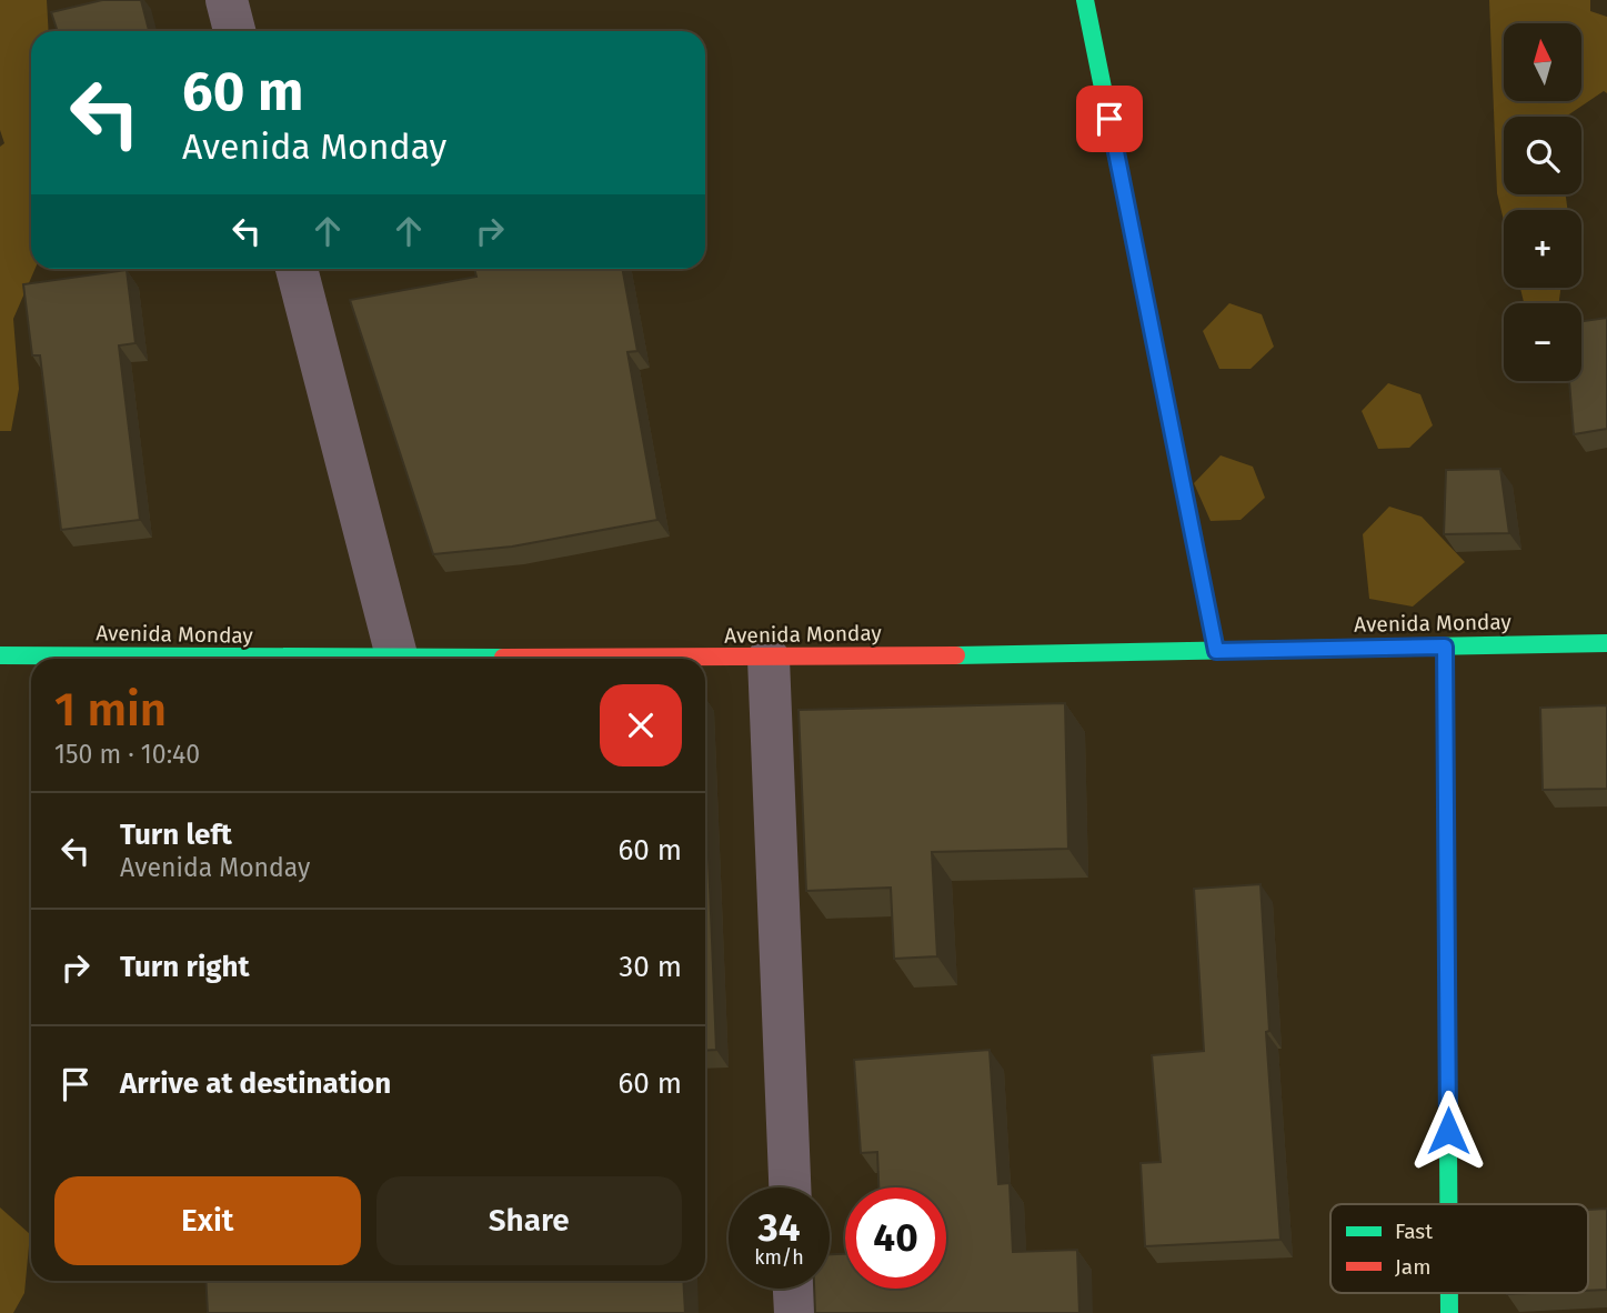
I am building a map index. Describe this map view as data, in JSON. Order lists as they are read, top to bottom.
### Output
{
  "streets": {
    "main road": ["Avenida Monday"]
  },
  "legend": ["Fast", "Jam"],
  "north": "top",
  "page": {
    "map_buttons": ["+", "−"],
    "turn": ["60 m", "Avenida Monday"],
    "heading": ["1 min", "150 m · 10:40"],
    "list": [
      {
        "name": "Turn left",
        "note": "Avenida Monday",
        "value": "60 m"
      },
      {
        "name": "Turn right",
        "value": "30 m"
      },
      {
        "name": "Arrive at destination",
        "value": "60 m"
      }
    ],
    "buttons": ["Exit", "Share"],
    "speed": "34 km/h",
    "limit": "40"
  }
}
